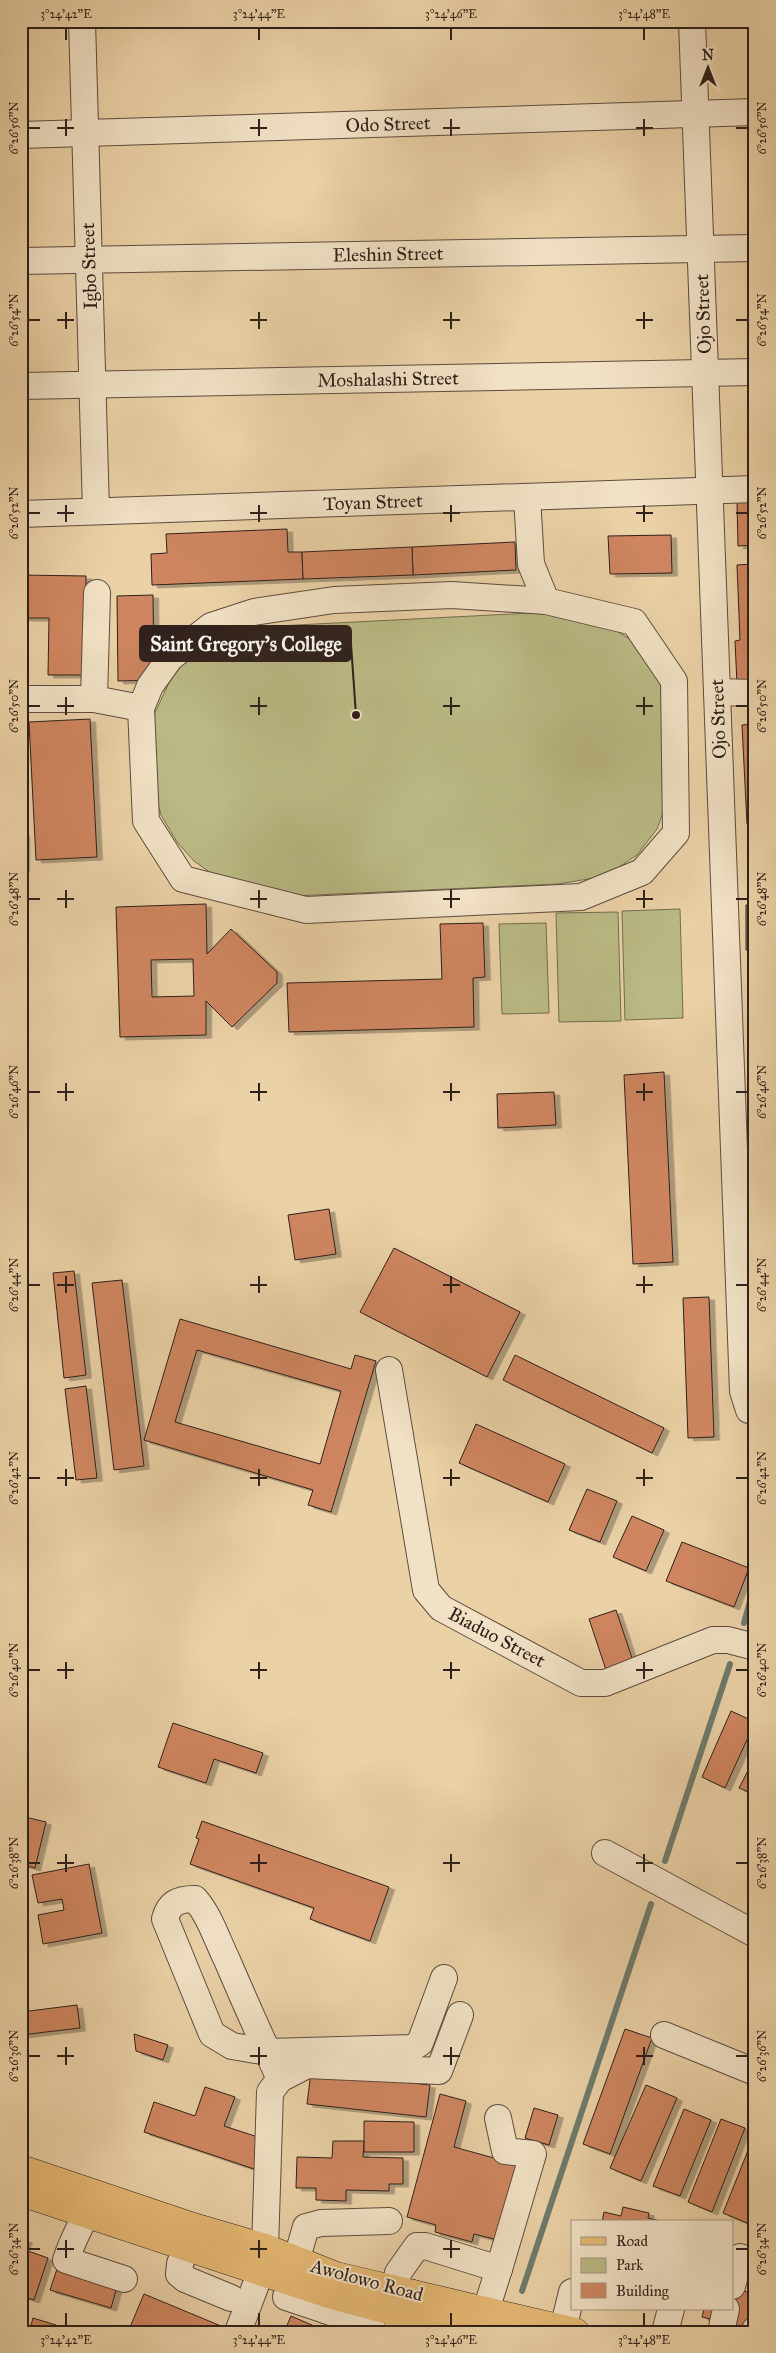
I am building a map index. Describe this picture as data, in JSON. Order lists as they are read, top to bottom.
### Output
{
  "streets": {
    "main road": ["Awolowo Road"],
    "street": [
      "Odo Street",
      "Eleshin Street",
      "Igbo Street",
      "Ojo Street",
      "Moshalashi Street",
      "Toyan Street",
      "Biaduo Street"
    ]
  },
  "crossings": [
    ["Odo Street", "Igbo Street"],
    ["Odo Street", "Ojo Street"],
    ["Eleshin Street", "Igbo Street"],
    ["Eleshin Street", "Ojo Street"],
    ["Igbo Street", "Moshalashi Street"],
    ["Igbo Street", "Toyan Street"],
    ["Ojo Street", "Moshalashi Street"],
    ["Ojo Street", "Toyan Street"]
  ],
  "places": ["Saint Gregory's College"],
  "legend": ["Road", "Park", "Building"],
  "north": "top",
  "coordinates": [
    "3°24'42\"E",
    "3°24'44\"E",
    "3°24'46\"E",
    "3°24'48\"E",
    "6°26'56\"N",
    "6°26'54\"N",
    "6°26'52\"N",
    "6°26'50\"N",
    "6°26'48\"N",
    "6°26'46\"N",
    "6°26'44\"N",
    "6°26'42\"N",
    "6°26'40\"N",
    "6°26'38\"N",
    "6°26'36\"N",
    "6°26'34\"N"
  ]
}
